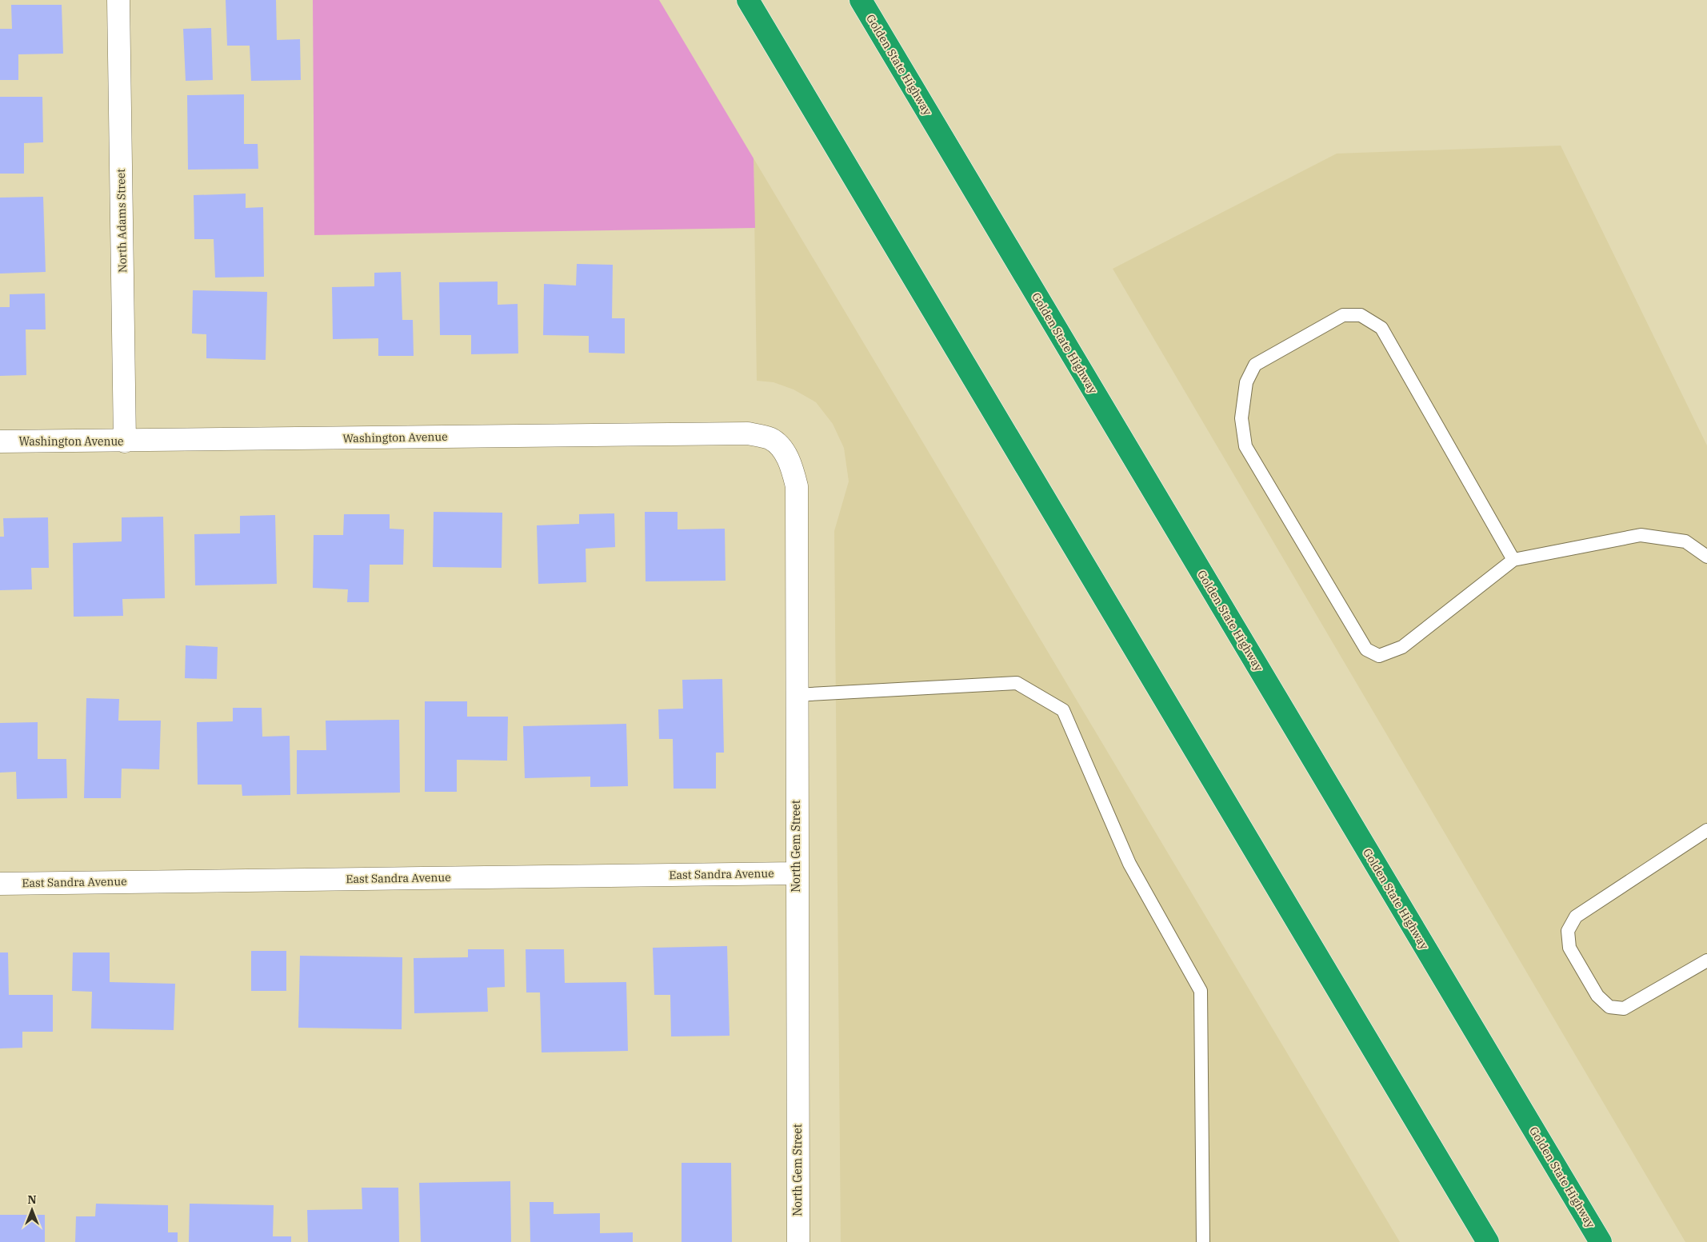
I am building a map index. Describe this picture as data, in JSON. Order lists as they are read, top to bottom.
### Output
{
  "streets": {
    "highway": ["Golden State Highway"],
    "street": [
      "North Adams Street",
      "Washington Avenue",
      "North Gem Street",
      "East Sandra Avenue"
    ]
  },
  "crossings": [
    ["North Adams Street", "Washington Avenue"],
    ["Washington Avenue", "North Gem Street"],
    ["North Gem Street", "East Sandra Avenue"]
  ],
  "north": "top"
}
